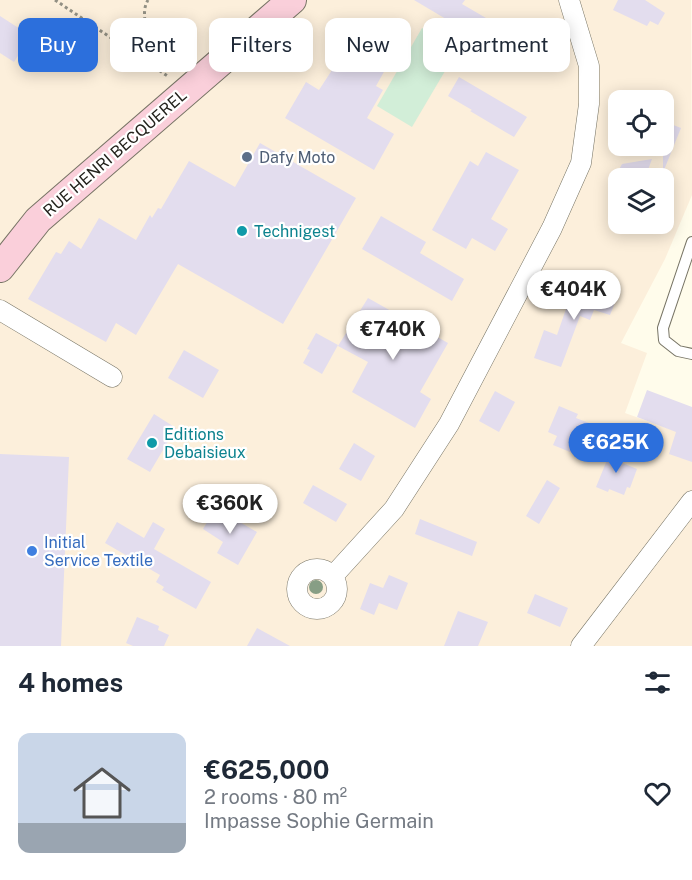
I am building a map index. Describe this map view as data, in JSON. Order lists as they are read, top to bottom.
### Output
{
  "streets": {
    "street": ["RUE HENRI BECQUEREL"]
  },
  "places": [
    "Dafy Moto",
    "Technigest",
    "Editions Debaisieux",
    "Initial Service Textile"
  ],
  "page": {
    "chip": [
      "Buy",
      "Rent",
      "Filters",
      "New",
      "Apartment"
    ],
    "price": [
      "€404K",
      "€740K",
      "€625K",
      "€360K"
    ],
    "heading": "4 homes",
    "list": [
      {
        "name": "€625,000",
        "note": "2 rooms · 80 m² · Impasse Sophie Germain"
      }
    ]
  }
}
